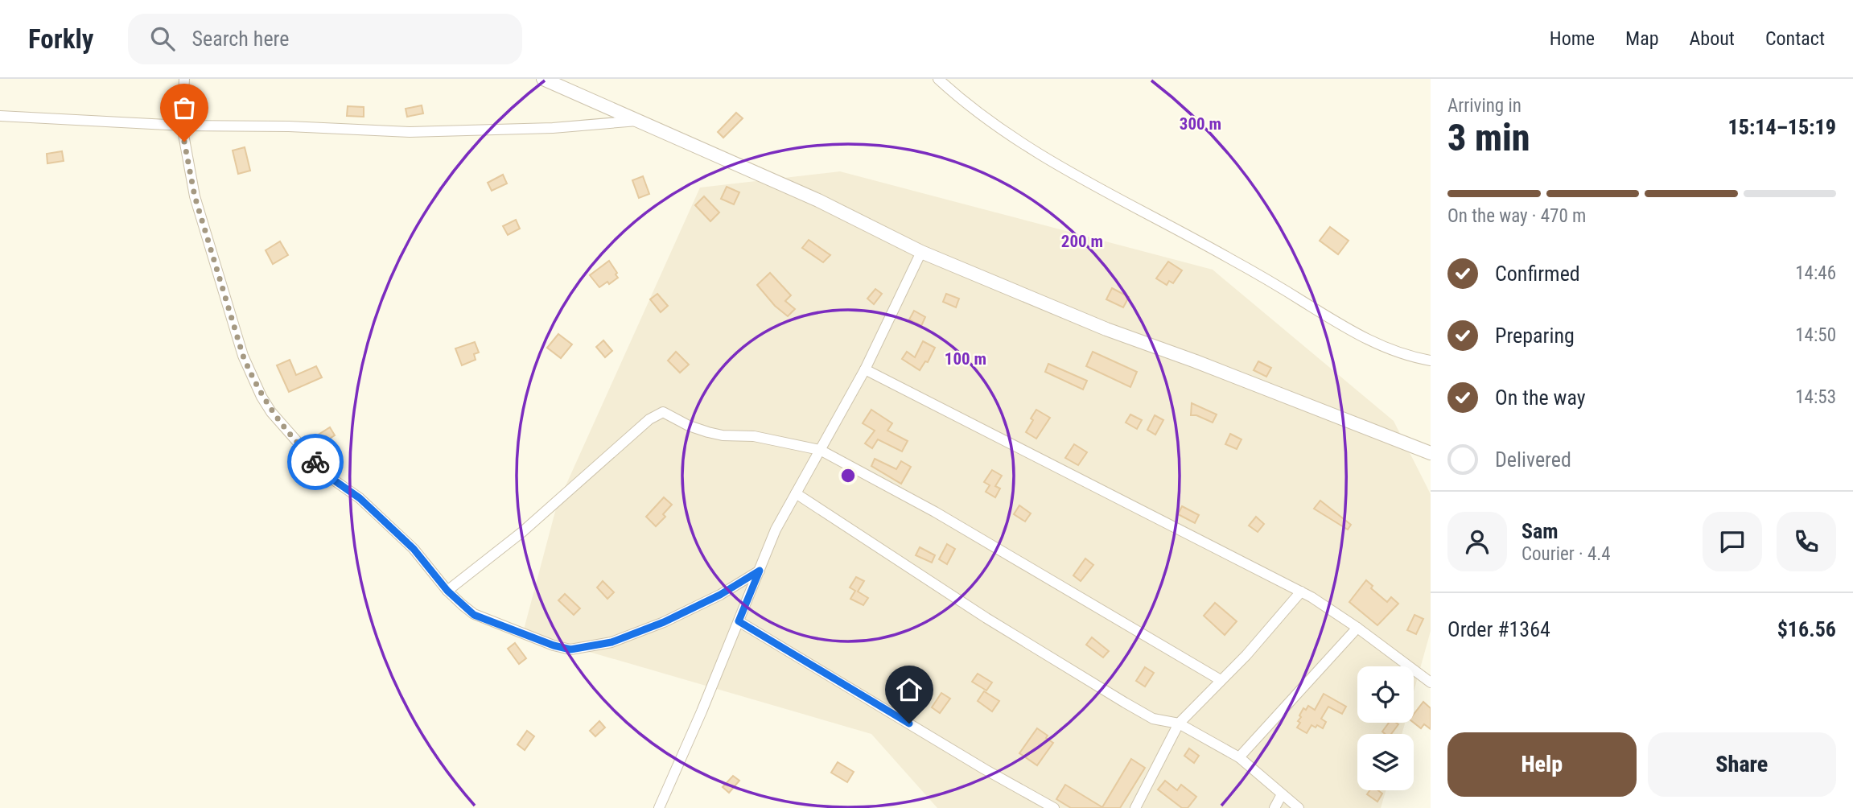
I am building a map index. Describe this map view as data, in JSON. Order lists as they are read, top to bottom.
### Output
{
  "page": {
    "header": "Forkly",
    "search": "Search here",
    "nav": [
      "Home",
      "Map",
      "About",
      "Contact"
    ],
    "heading": ["3 min", "Arriving in", "15:14–15:19"],
    "panel": [
      "Sam",
      "Courier · 4.4",
      "Order #1364",
      "$16.56"
    ],
    "bar": "On the way · 470 m",
    "list": [
      ["Confirmed", "14:46"],
      ["Preparing", "14:50"],
      ["On the way", "14:53"],
      "Delivered"
    ],
    "buttons": ["Help", "Share"]
  },
  "rings": ["300 m", "200 m", "100 m"]
}
